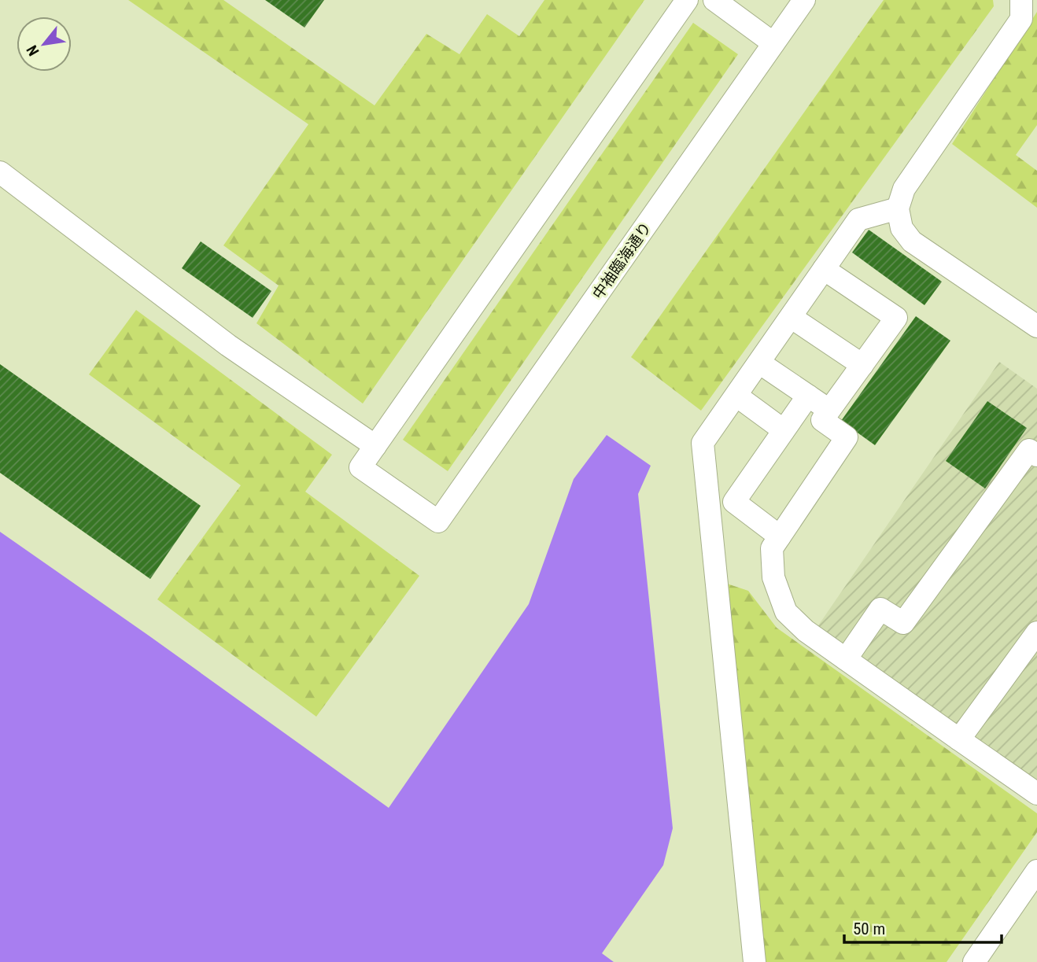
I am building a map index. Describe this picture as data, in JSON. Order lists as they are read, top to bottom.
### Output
{
  "streets": {
    "street": ["中袖臨海通り"]
  },
  "scale_bar": "50 m",
  "north": "bottom left"
}
